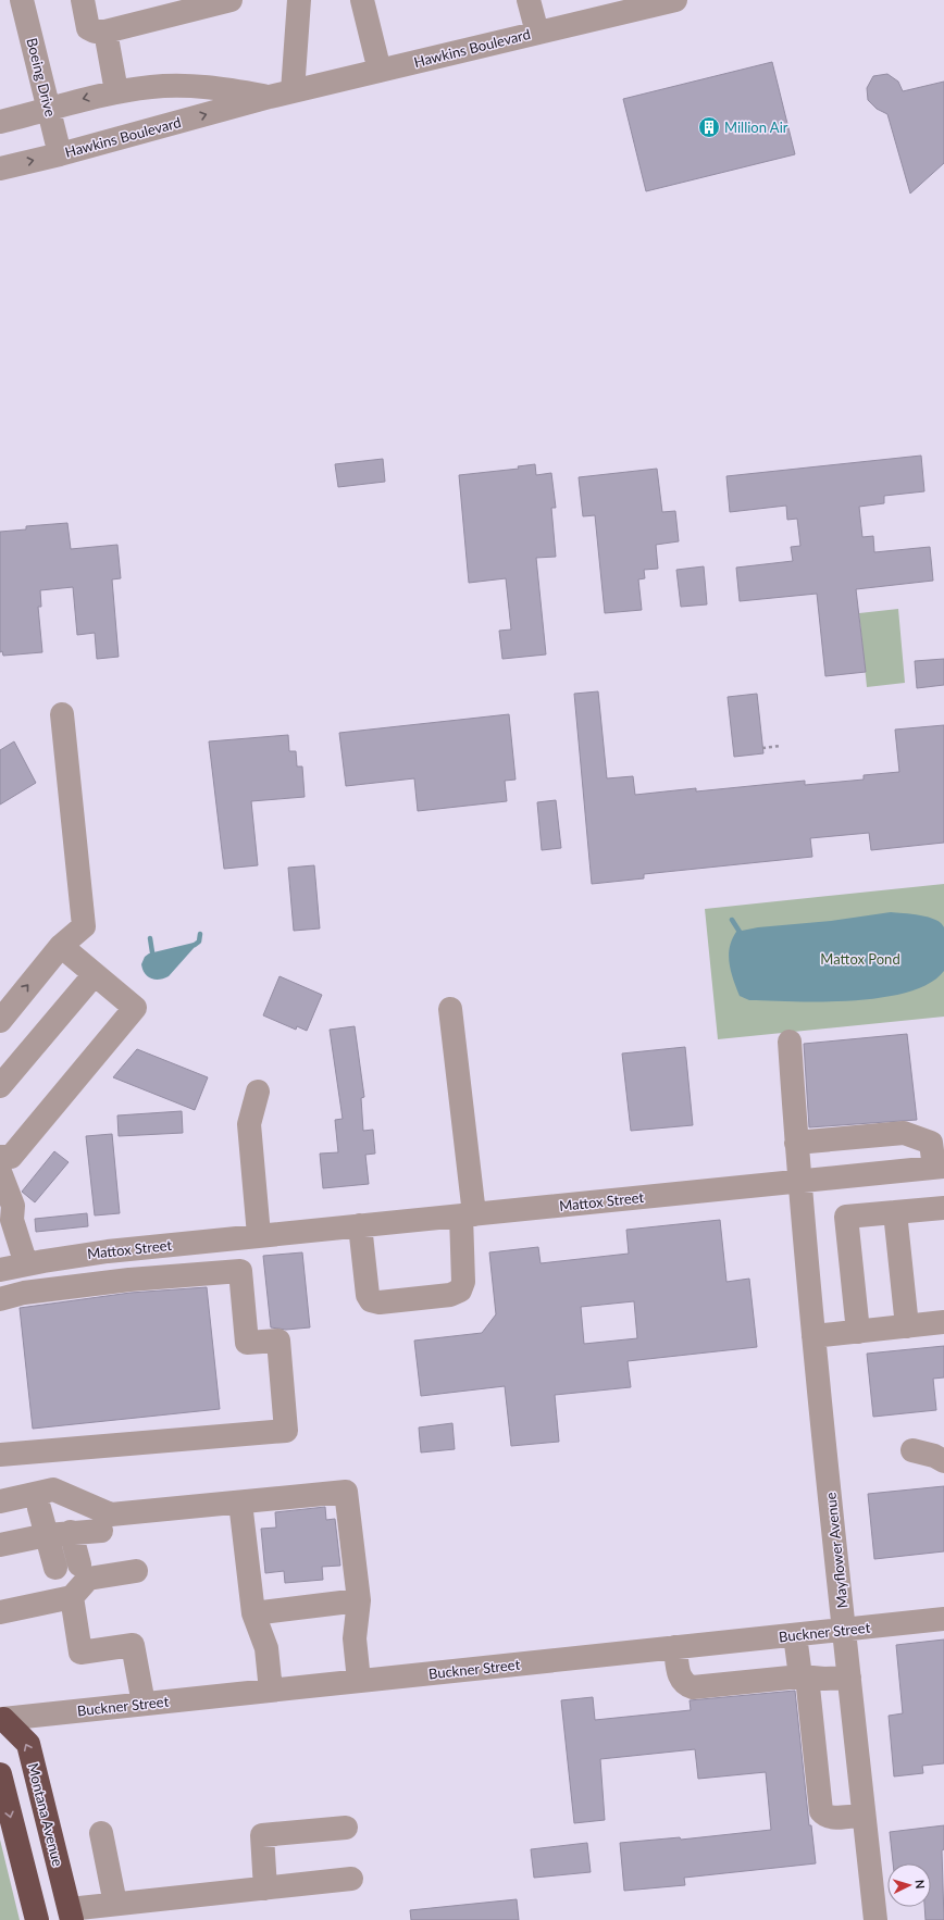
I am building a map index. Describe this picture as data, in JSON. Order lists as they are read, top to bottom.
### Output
{
  "streets": {
    "highway": ["Montana Avenue"],
    "street": [
      "Hawkins Boulevard",
      "Boeing Drive",
      "Mattox Street",
      "Mayflower Avenue",
      "Buckner Street"
    ]
  },
  "crossings": [
    ["Hawkins Boulevard", "Boeing Drive"],
    ["Mattox Street", "Mayflower Avenue"],
    ["Mayflower Avenue", "Buckner Street"],
    ["Buckner Street", "Montana Avenue"]
  ],
  "parks": ["Mattox Pond"],
  "places": {
    "building": ["Million Air"]
  },
  "north": "right"
}
